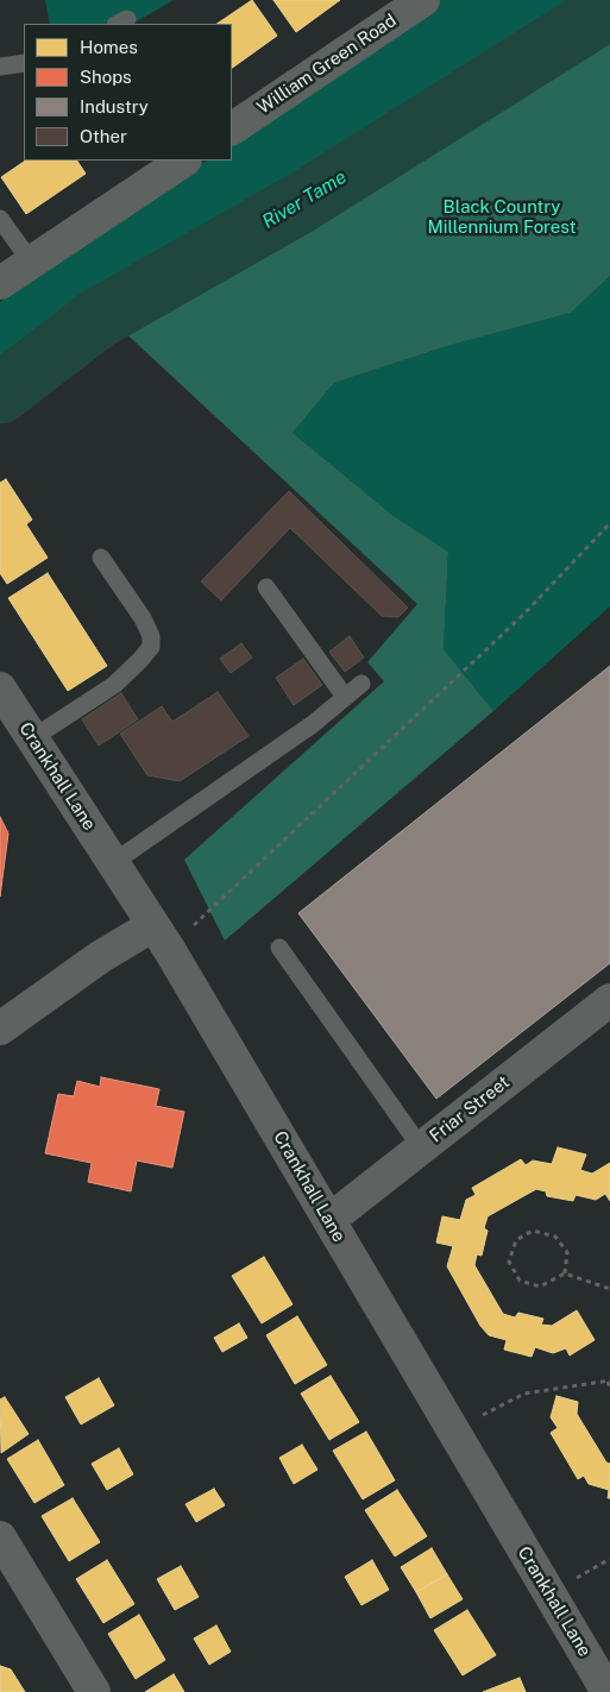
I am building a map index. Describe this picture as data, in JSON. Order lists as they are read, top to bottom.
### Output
{
  "streets": {
    "street": ["William Green Road", "Crankhall Lane", "Friar Street"]
  },
  "crossings": [
    ["Crankhall Lane", "Friar Street"]
  ],
  "water": ["River Tame"],
  "parks": ["Black Country Millennium Forest"],
  "legend": [
    "Homes",
    "Shops",
    "Industry",
    "Other"
  ]
}
